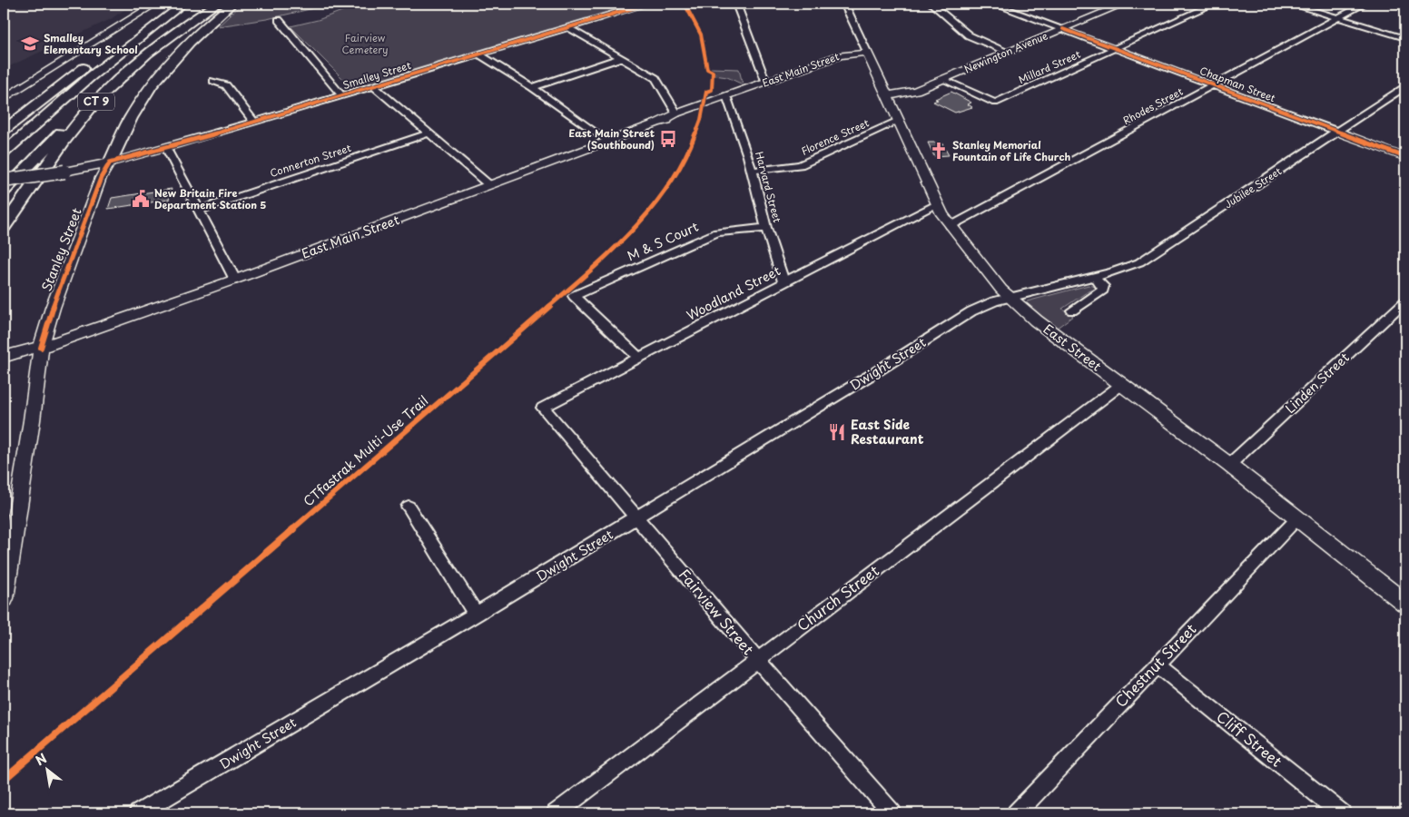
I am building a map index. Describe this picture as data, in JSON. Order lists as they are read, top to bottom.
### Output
{
  "streets": {
    "highway": ["CT 9"],
    "main road": [
      "Newington Avenue",
      "East Main Street",
      "Stanley Street",
      "East Street"
    ],
    "street": [
      "Millard Street",
      "Smalley Street",
      "Chapman Street",
      "Rhodes Street",
      "Florence Street",
      "Connerton Street",
      "Harvard Street",
      "Jubilee Street",
      "M & S Court",
      "Woodland Street",
      "Dwight Street",
      "Linden Street",
      "Church Street",
      "Fairview Street",
      "Chestnut Street",
      "Cliff Street"
    ],
    "cycle path": ["CTfastrak Multi-Use Trail"]
  },
  "crossings": [
    ["Newington Avenue", "Millard Street"],
    ["Newington Avenue", "Chapman Street"],
    ["Newington Avenue", "East Street"],
    ["Millard Street", "Chapman Street"],
    ["East Main Street", "Harvard Street"],
    ["East Main Street", "Stanley Street"],
    ["East Main Street", "East Street"],
    ["Smalley Street", "Stanley Street"],
    ["Chapman Street", "Rhodes Street"],
    ["Chapman Street", "Jubilee Street"],
    ["Rhodes Street", "East Street"],
    ["Florence Street", "Harvard Street"],
    ["Florence Street", "East Street"],
    ["Harvard Street", "M & S Court"],
    ["Harvard Street", "Woodland Street"],
    ["Jubilee Street", "East Street"],
    ["Jubilee Street", "Dwight Street"],
    ["M & S Court", "Woodland Street"],
    ["Woodland Street", "East Street"],
    ["Woodland Street", "Fairview Street"],
    ["East Street", "Dwight Street"],
    ["East Street", "Linden Street"],
    ["East Street", "Church Street"],
    ["East Street", "Chestnut Street"],
    ["Dwight Street", "Fairview Street"],
    ["Church Street", "Fairview Street"],
    ["Chestnut Street", "Cliff Street"]
  ],
  "parks": ["Fairview Cemetery"],
  "places": {
    "school or university": ["Smalley Elementary School"],
    "bus stop": ["East Main Street (Southbound)"],
    "church": ["Stanley Memorial Fountain of Life Church"],
    "public building": ["New Britain Fire Department Station 5"],
    "restaurant": ["East Side Restaurant"]
  },
  "north": "top left"
}
